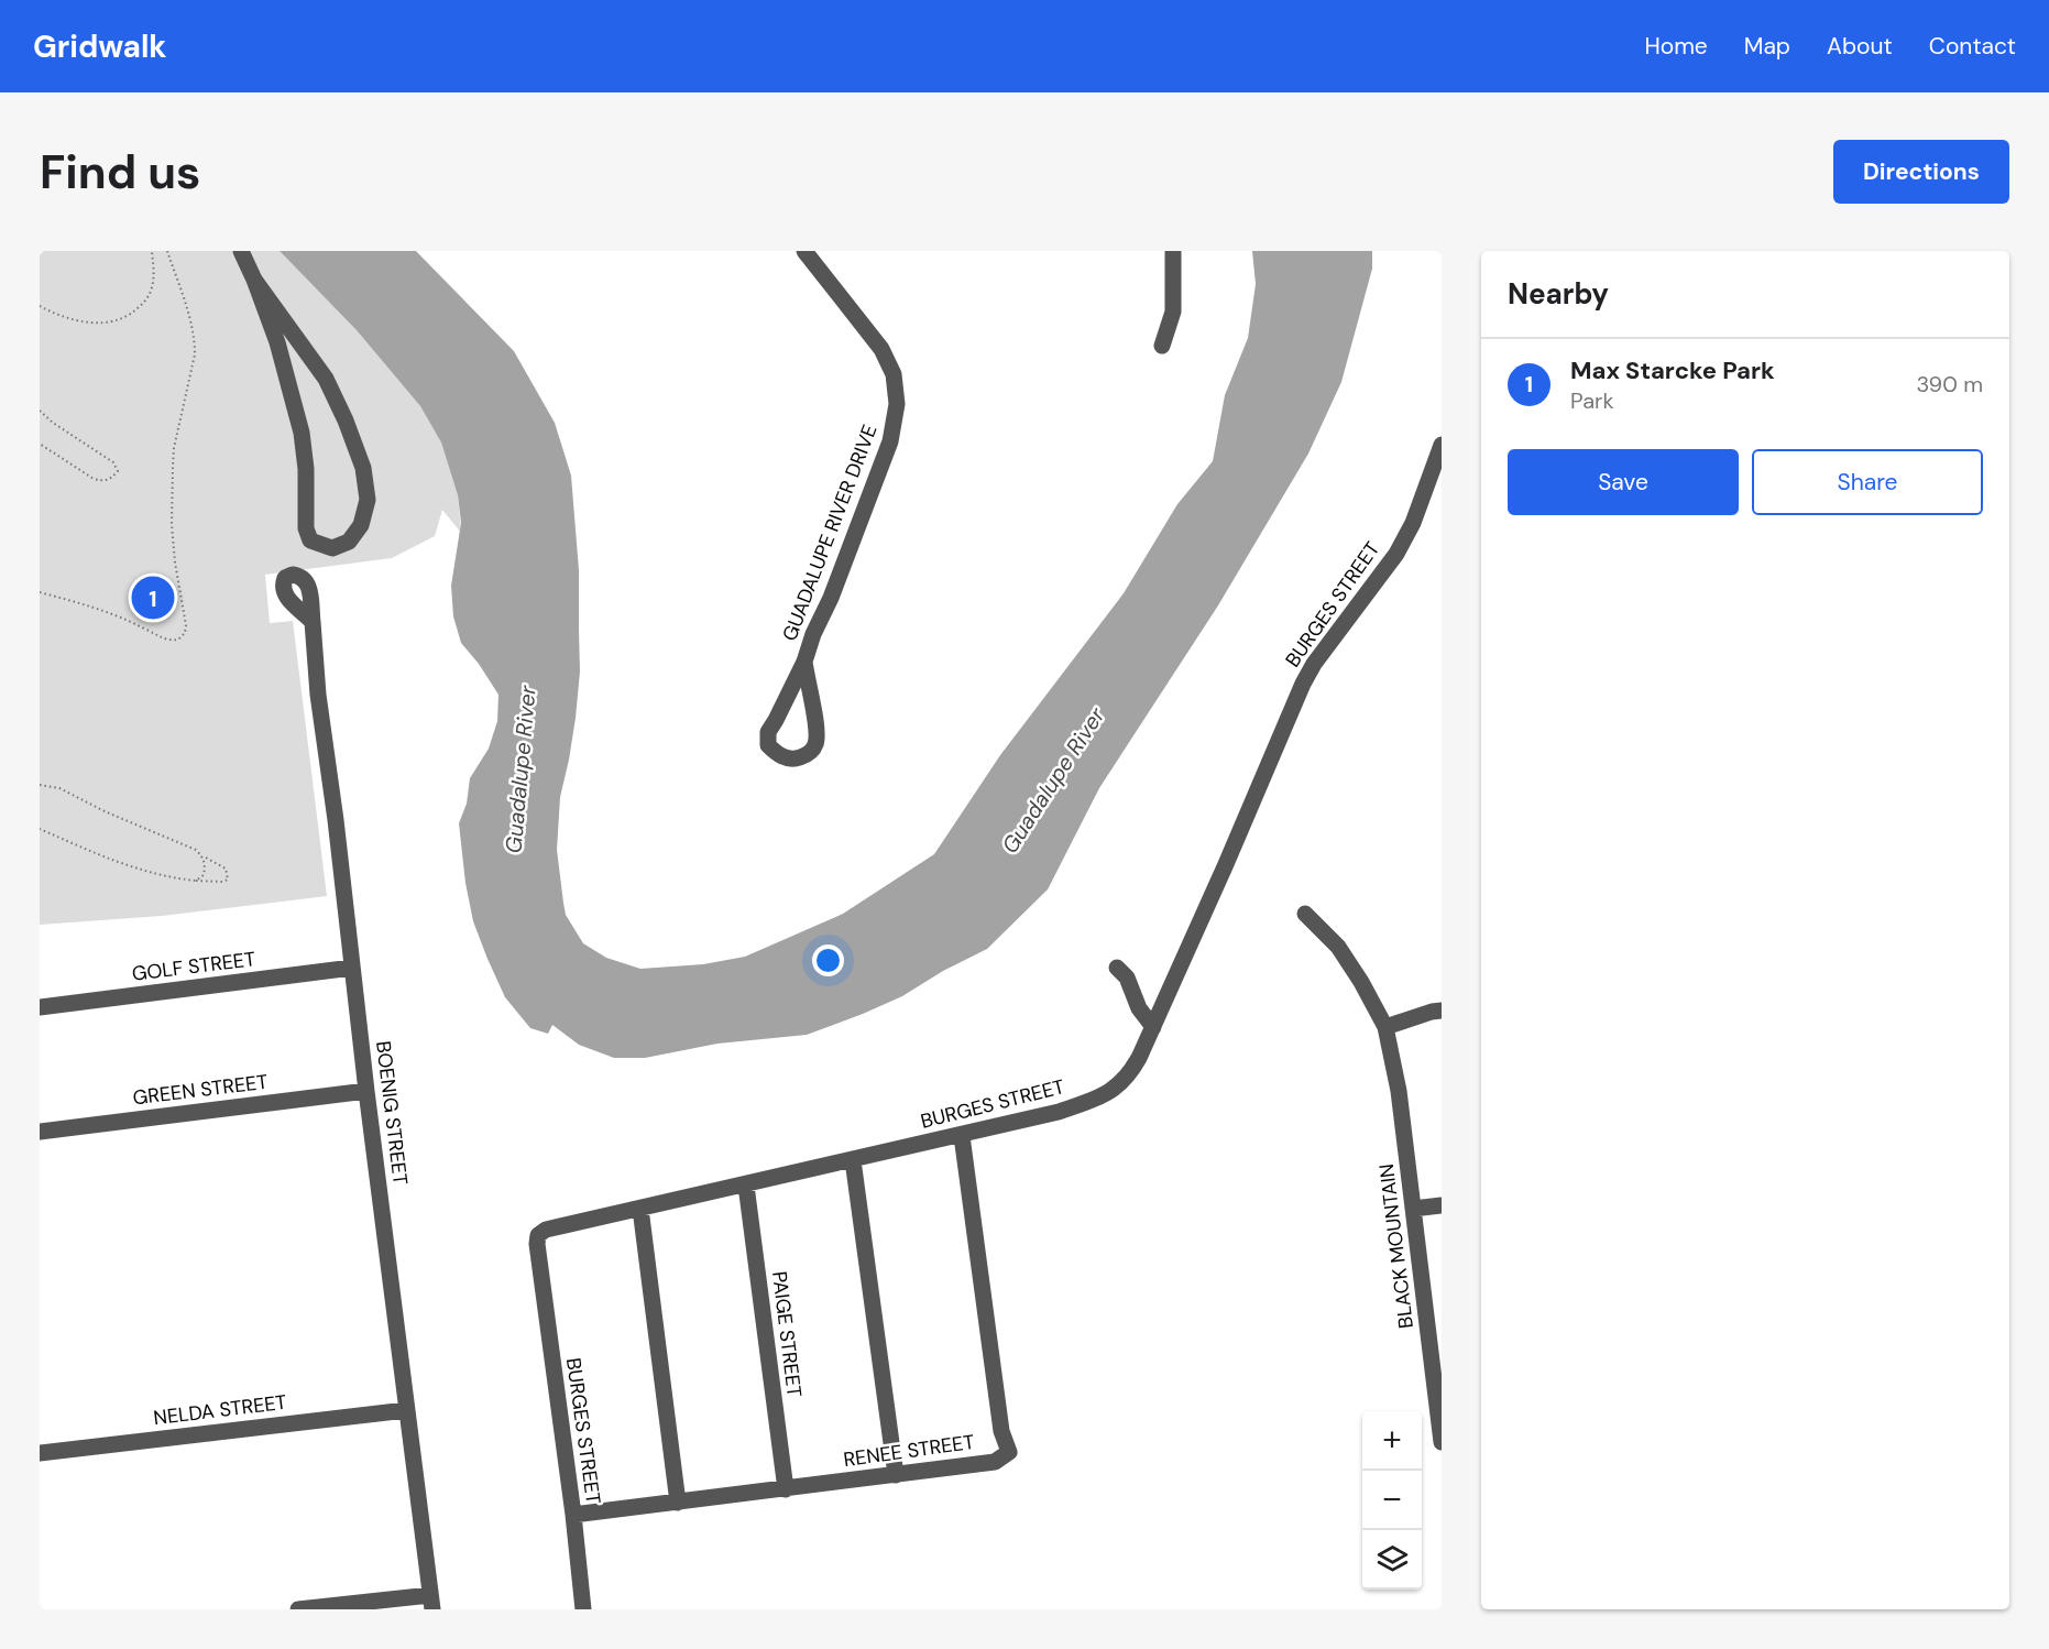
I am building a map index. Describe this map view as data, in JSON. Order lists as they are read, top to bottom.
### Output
{
  "streets": {
    "street": [
      "GUADALUPE RIVER DRIVE",
      "BURGES STREET",
      "GOLF STREET",
      "GREEN STREET",
      "BOENIG STREET",
      "BLACK MOUNTAIN",
      "PAIGE STREET",
      "NELDA STREET",
      "RENEE STREET"
    ]
  },
  "crossings": [
    ["BURGES STREET", "PAIGE STREET"],
    ["BURGES STREET", "RENEE STREET"],
    ["GOLF STREET", "BOENIG STREET"],
    ["GREEN STREET", "BOENIG STREET"],
    ["BOENIG STREET", "NELDA STREET"],
    ["PAIGE STREET", "RENEE STREET"]
  ],
  "water": ["Guadalupe River"],
  "page": {
    "header": "Gridwalk",
    "nav": [
      "Home",
      "Map",
      "About",
      "Contact"
    ],
    "buttons": [
      "Directions",
      ["Save", "Share"]
    ],
    "title": "Find us",
    "heading": "Nearby",
    "list": [
      {
        "mark": "1",
        "name": "Max Starcke Park",
        "note": "Park",
        "value": "390 m"
      }
    ],
    "pins": "1",
    "map_buttons": ["+", "−"]
  }
}
